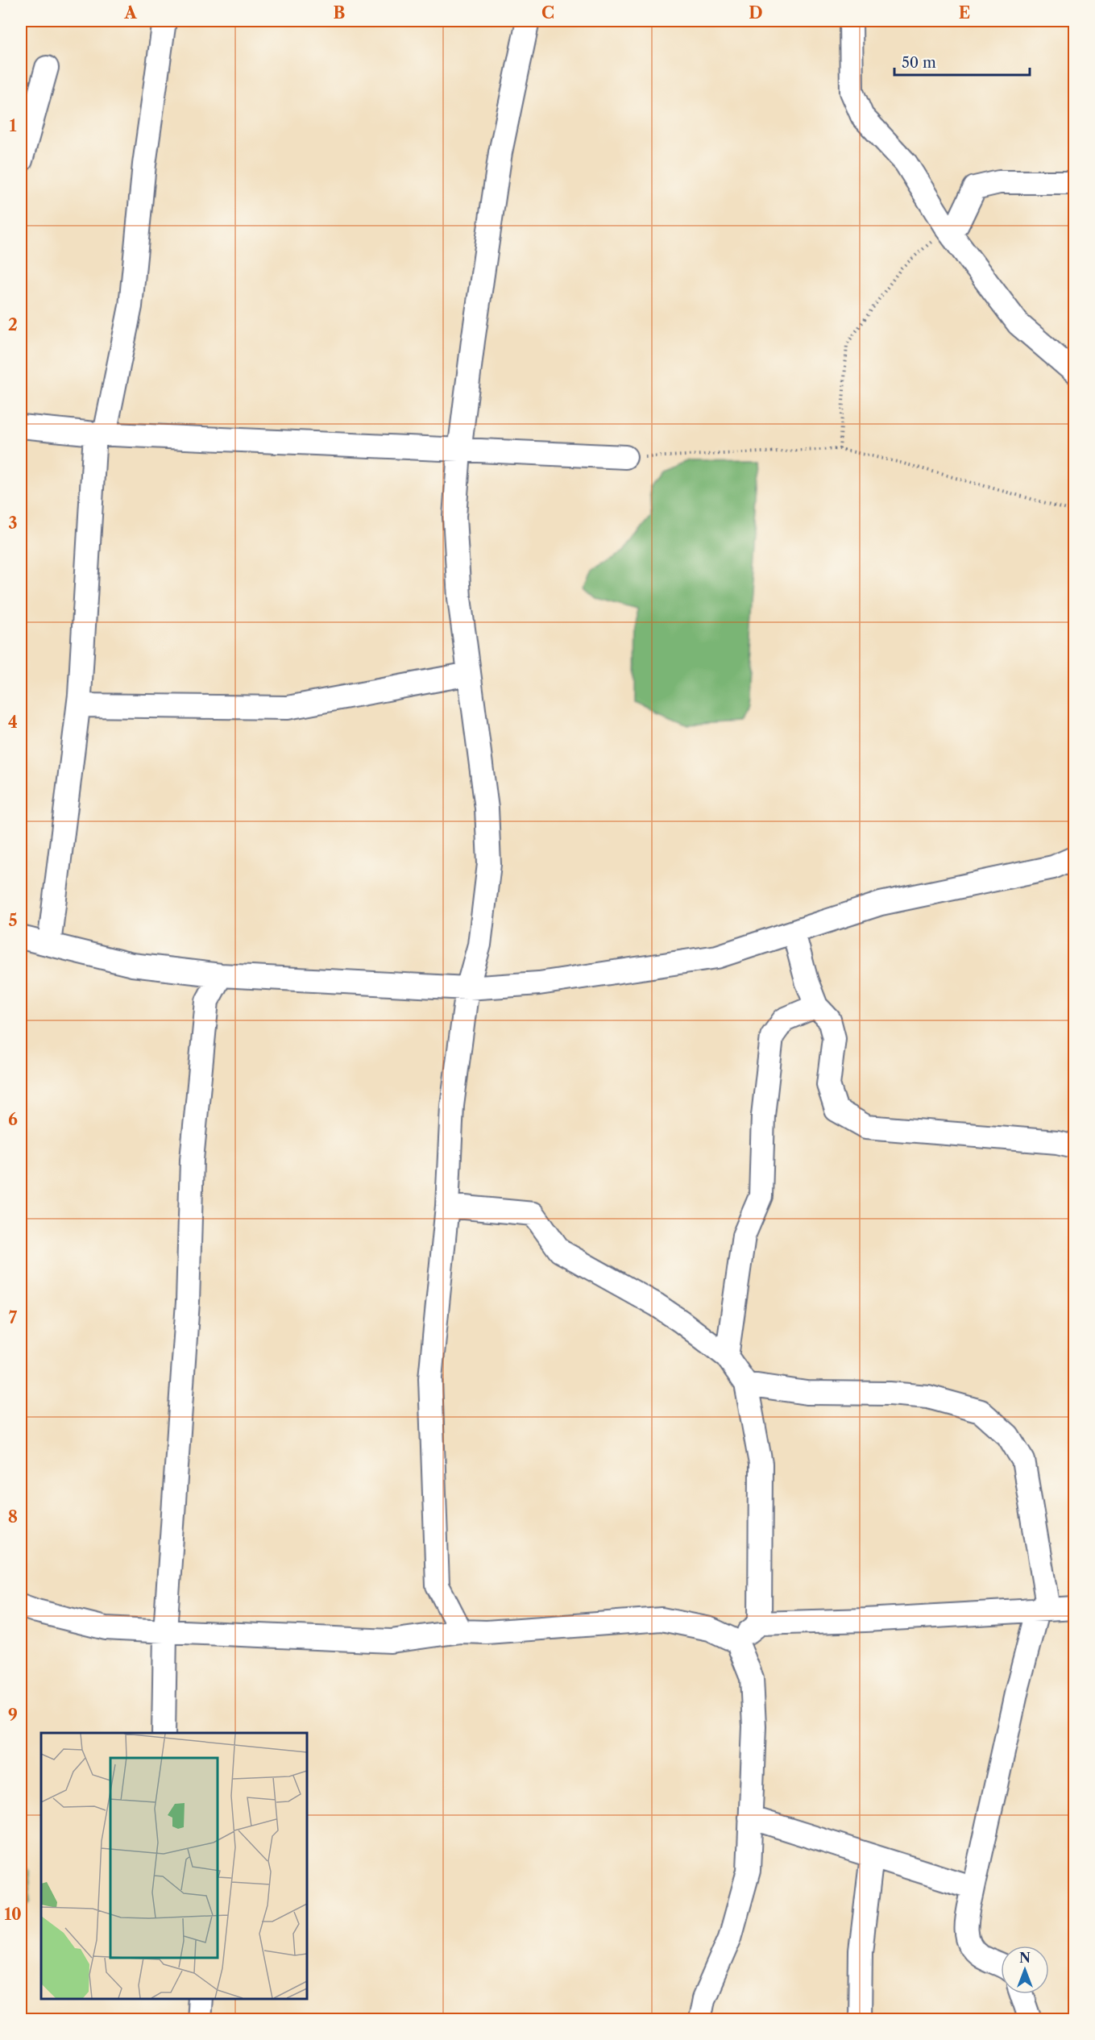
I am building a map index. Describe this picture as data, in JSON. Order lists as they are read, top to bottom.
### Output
{
  "scale_bar": "50 m",
  "north": "top",
  "grid": {
    "columns": [
      "A",
      "B",
      "C",
      "D",
      "E"
    ],
    "rows": [
      "1",
      "2",
      "3",
      "4",
      "5",
      "6",
      "7",
      "8",
      "9",
      "10"
    ]
  }
}
